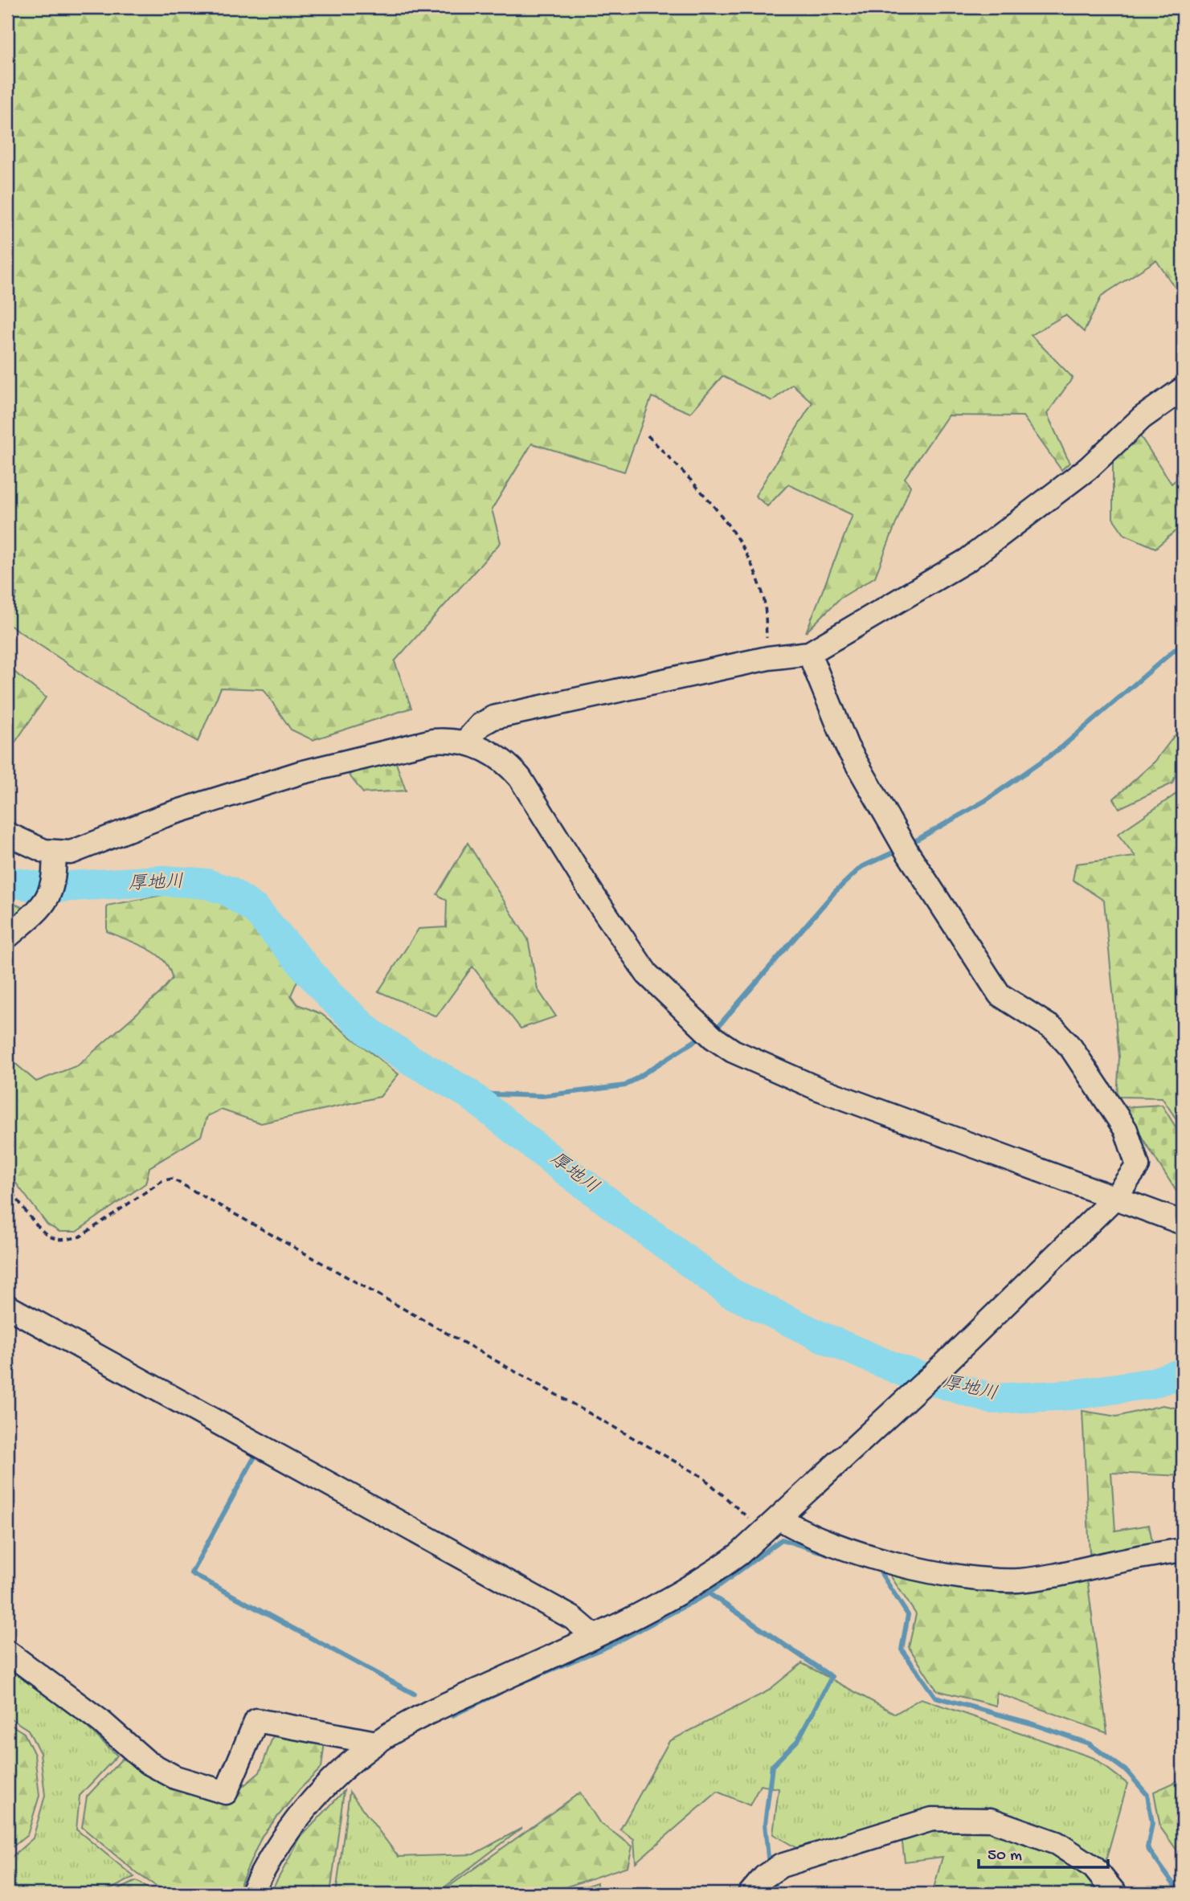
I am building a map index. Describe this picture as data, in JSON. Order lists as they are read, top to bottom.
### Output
{
  "water": ["厚地川"],
  "scale_bar": "50 m"
}
